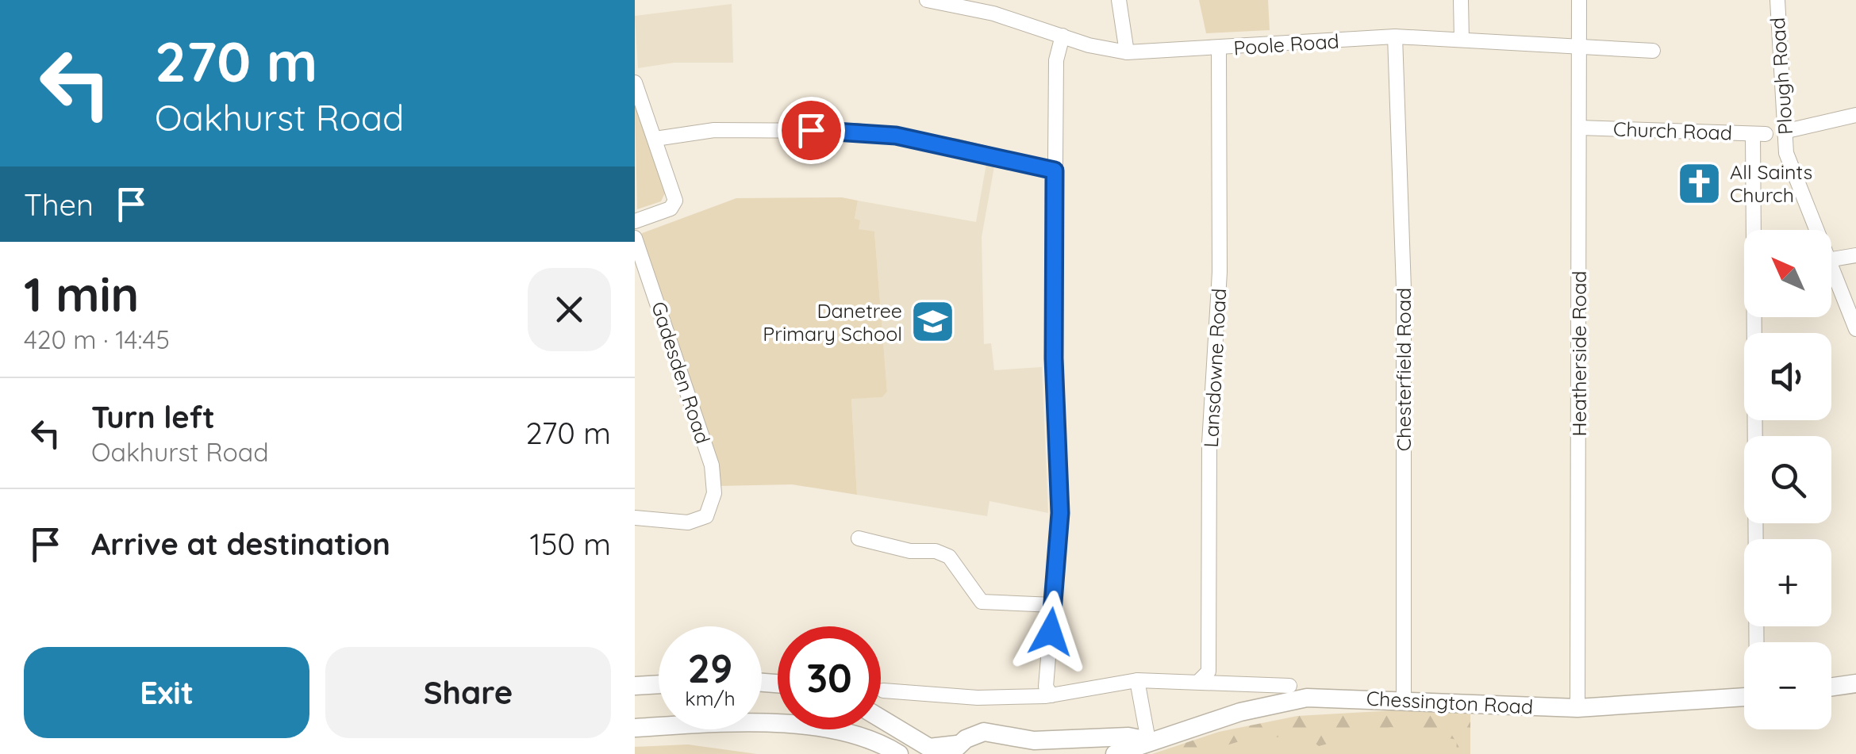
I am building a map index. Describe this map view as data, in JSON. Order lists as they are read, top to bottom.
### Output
{
  "streets": {
    "main road": ["Chessington Road"],
    "street": [
      "Poole Road",
      "Plough Road",
      "Church Road",
      "Heatherside Road",
      "Lansdowne Road",
      "Chesterfield Road",
      "Gadesden Road"
    ]
  },
  "crossings": [
    ["Poole Road", "Heatherside Road"],
    ["Poole Road", "Lansdowne Road"],
    ["Poole Road", "Chesterfield Road"],
    ["Church Road", "Heatherside Road"],
    ["Heatherside Road", "Chessington Road"],
    ["Chesterfield Road", "Chessington Road"]
  ],
  "places": {
    "church": ["All Saints Church"],
    "school or university": ["Danetree Primary School"]
  },
  "north": "top left",
  "page": {
    "turn": ["270 m", "Oakhurst Road"],
    "then": "Then",
    "map_buttons": ["+", "−"],
    "heading": ["1 min", "420 m · 14:45"],
    "list": [
      {
        "name": "Turn left",
        "note": "Oakhurst Road",
        "value": "270 m"
      },
      {
        "name": "Arrive at destination",
        "value": "150 m"
      }
    ],
    "speed": "29 km/h",
    "limit": "30",
    "buttons": ["Exit", "Share"]
  }
}
